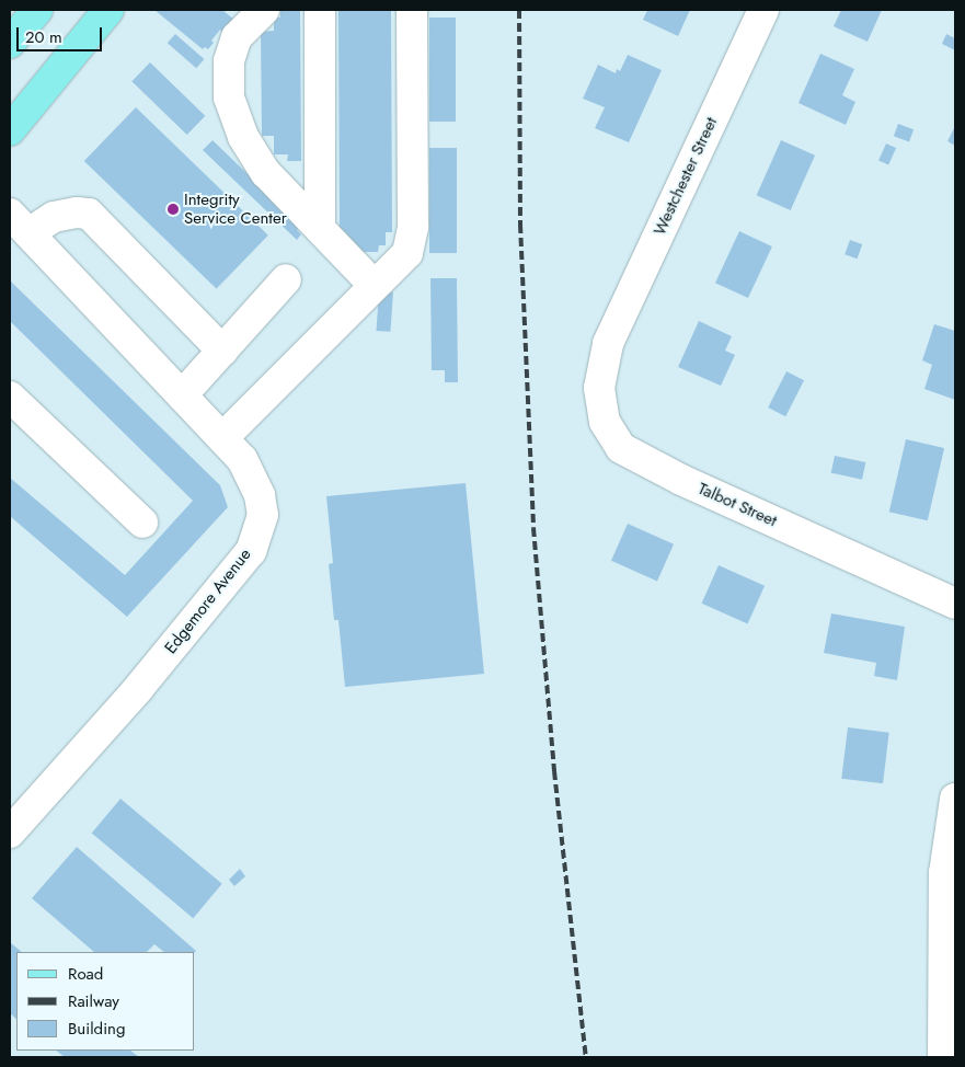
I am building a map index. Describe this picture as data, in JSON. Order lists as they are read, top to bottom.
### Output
{
  "streets": {
    "street": ["Westchester Street", "Talbot Street", "Edgemore Avenue"]
  },
  "crossings": [
    ["Westchester Street", "Talbot Street"]
  ],
  "places": ["Integrity Service Center"],
  "legend": ["Road", "Railway", "Building"],
  "scale_bar": "20 m"
}
